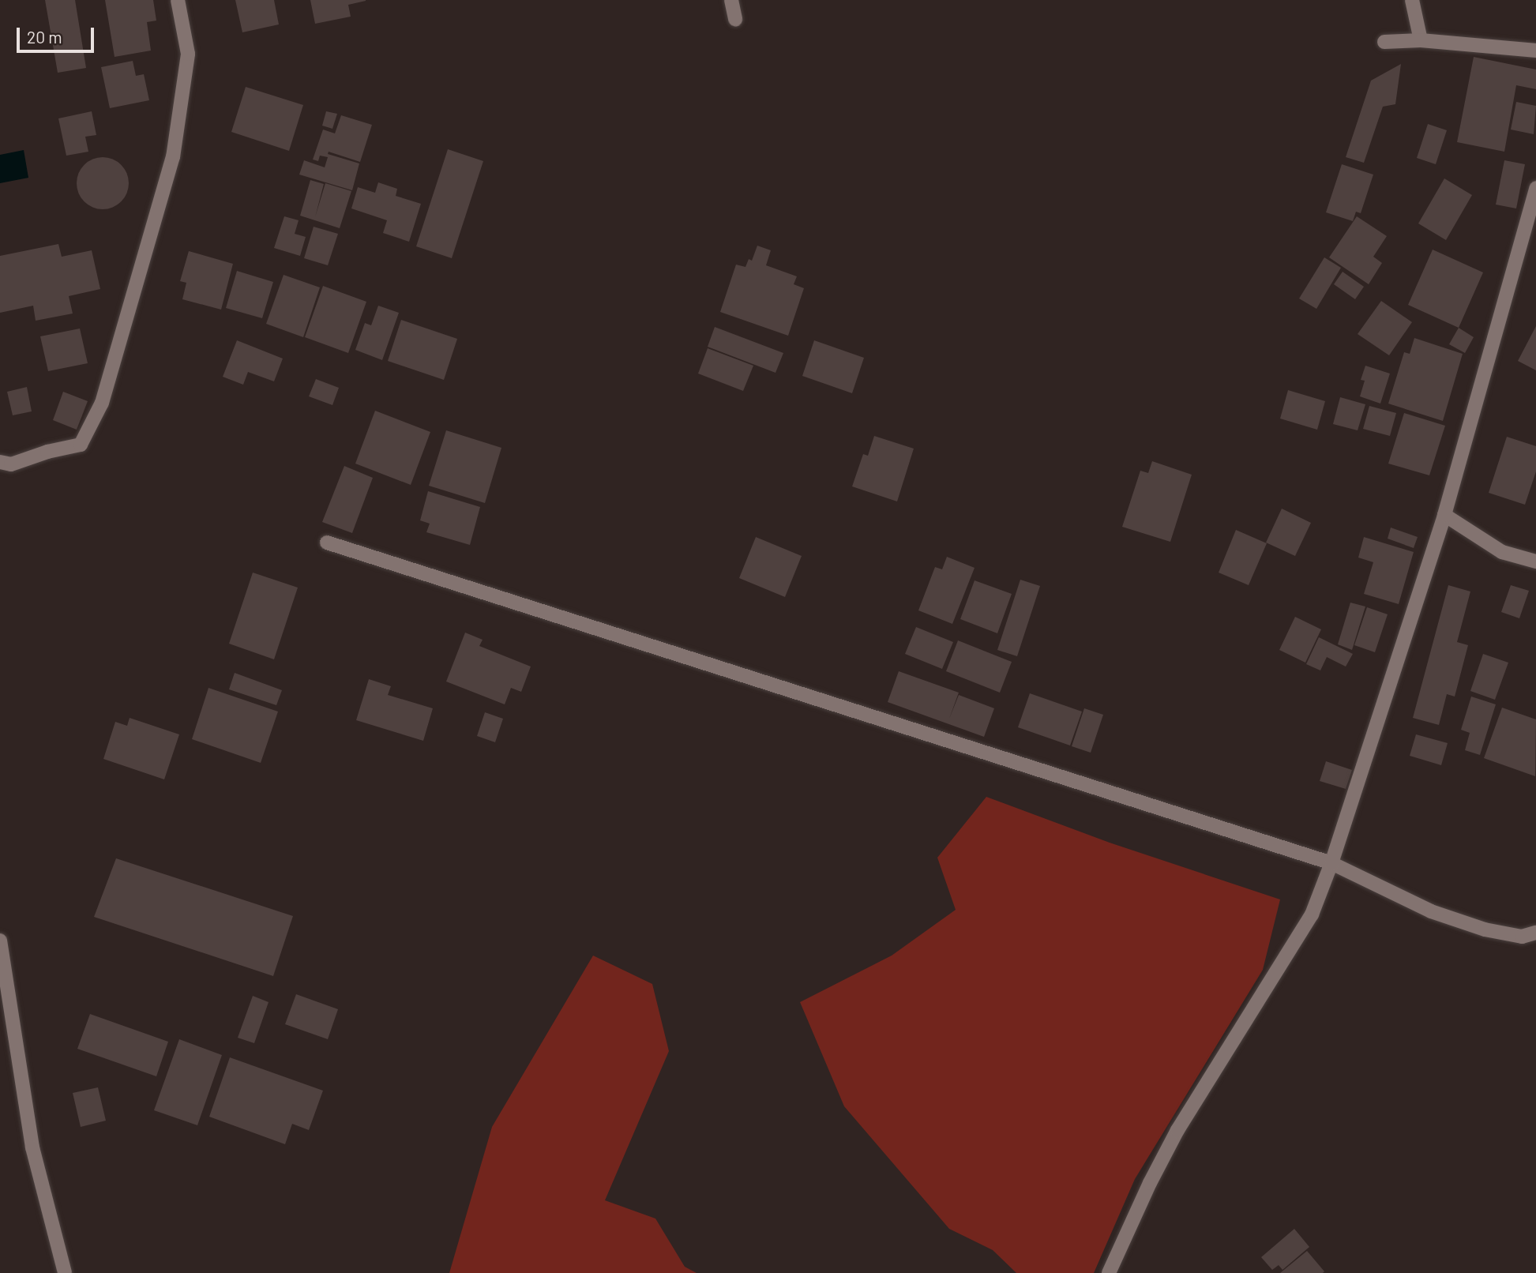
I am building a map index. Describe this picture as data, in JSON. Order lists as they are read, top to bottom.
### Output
{
  "scale_bar": "20 m"
}
